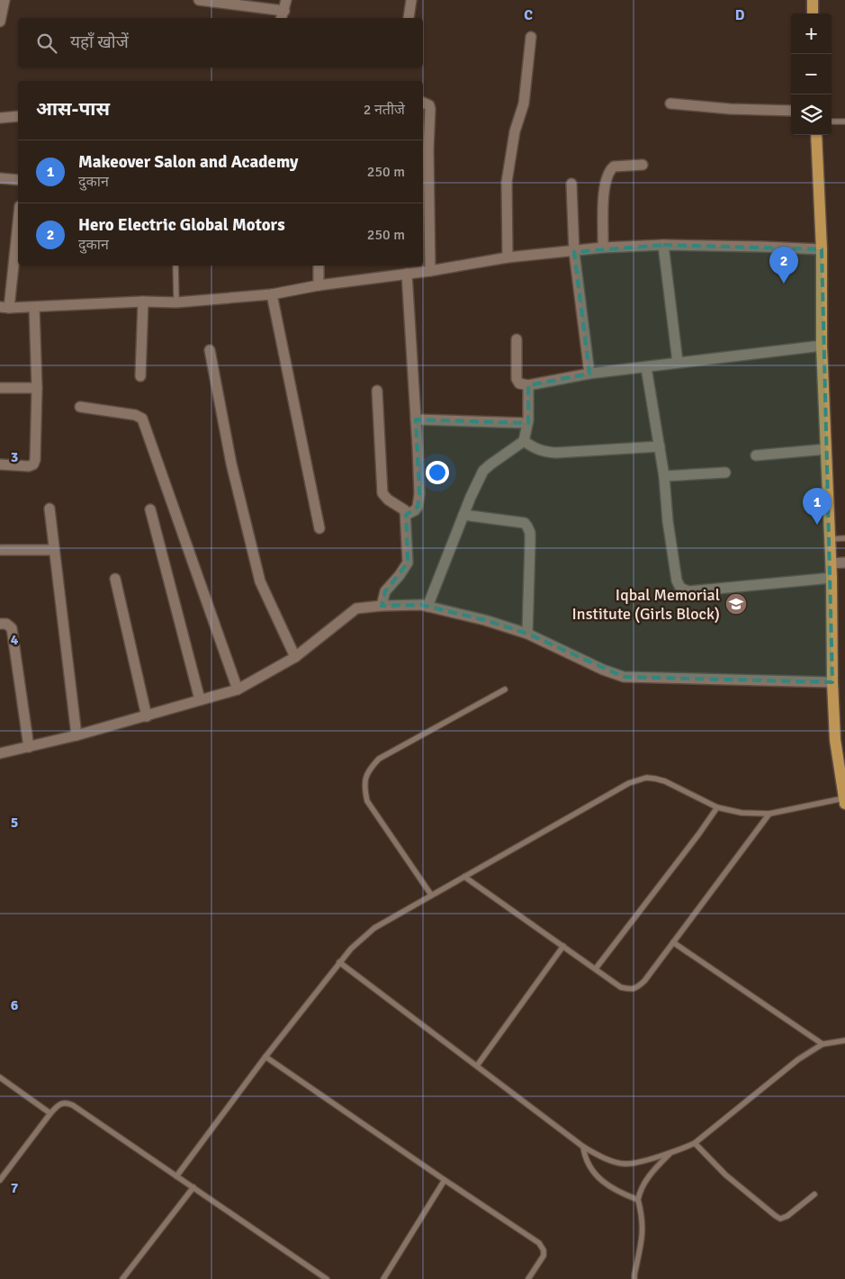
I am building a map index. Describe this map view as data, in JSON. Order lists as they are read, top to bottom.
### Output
{
  "places": {
    "school or university": ["Iqbal Memorial Institute (Girls Block)"]
  },
  "page": {
    "map_buttons": ["+", "−"],
    "search": "यहाँ खोजें",
    "heading": ["आस-पास", "2 नतीजे"],
    "list": [
      {
        "mark": "1",
        "name": "Makeover Salon and Academy",
        "note": "दुकान",
        "value": "250 m"
      },
      {
        "mark": "2",
        "name": "Hero Electric Global Motors",
        "note": "दुकान",
        "value": "250 m"
      }
    ],
    "pins": ["2", "1"]
  },
  "grid": {
    "columns": ["C", "D"],
    "rows": [
      "3",
      "4",
      "5",
      "6",
      "7"
    ]
  }
}
